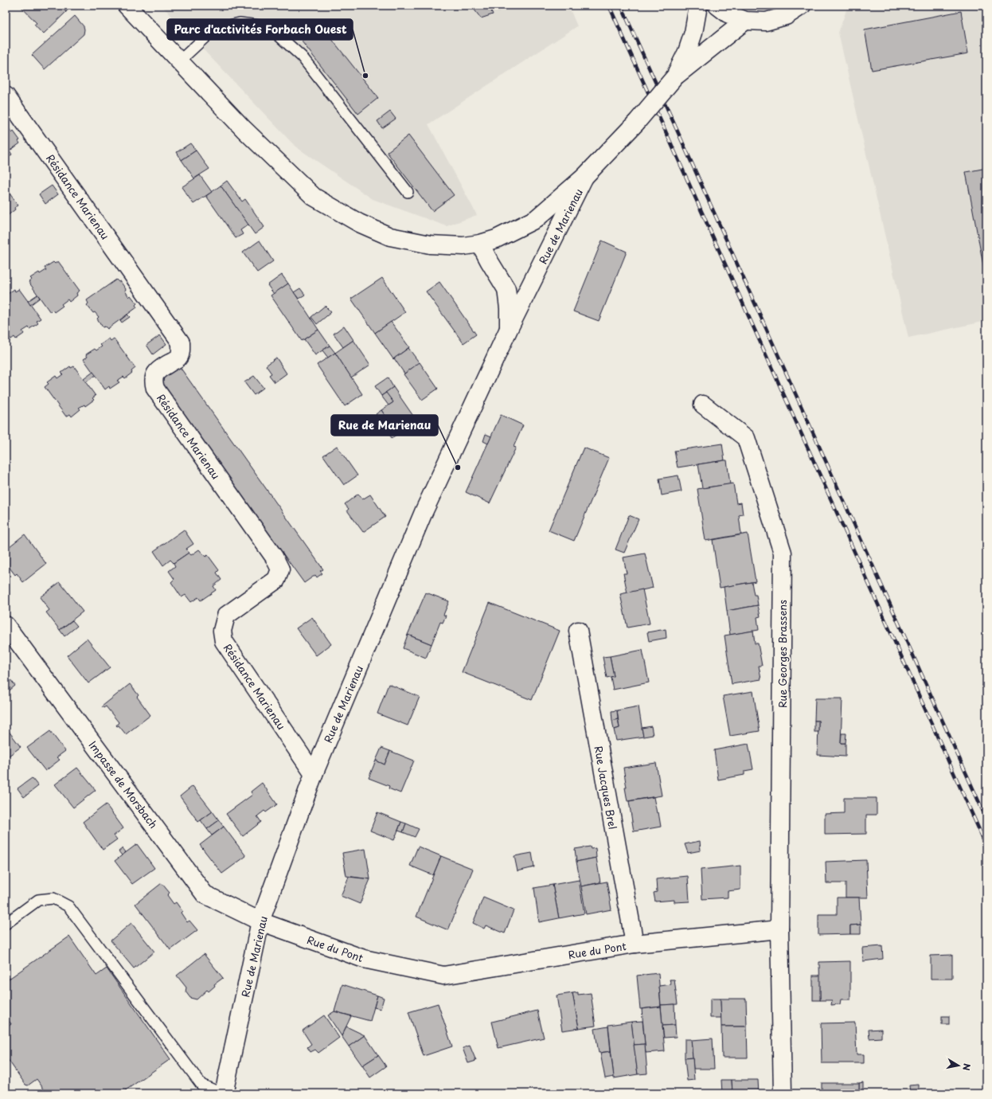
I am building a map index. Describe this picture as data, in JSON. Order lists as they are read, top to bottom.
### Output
{
  "streets": {
    "street": [
      "Résidance Marienau",
      "Rue de Marienau",
      "Rue Georges Brassens",
      "Impasse de Morsbach",
      "Rue Jacques Brel",
      "Rue du Pont"
    ]
  },
  "crossings": [
    ["Résidance Marienau", "Rue de Marienau"],
    ["Rue de Marienau", "Impasse de Morsbach"],
    ["Rue de Marienau", "Rue du Pont"],
    ["Rue Georges Brassens", "Rue du Pont"],
    ["Impasse de Morsbach", "Rue du Pont"],
    ["Rue Jacques Brel", "Rue du Pont"]
  ],
  "places": ["Parc d'activités Forbach Ouest", "Rue de Marienau"],
  "north": "right"
}
